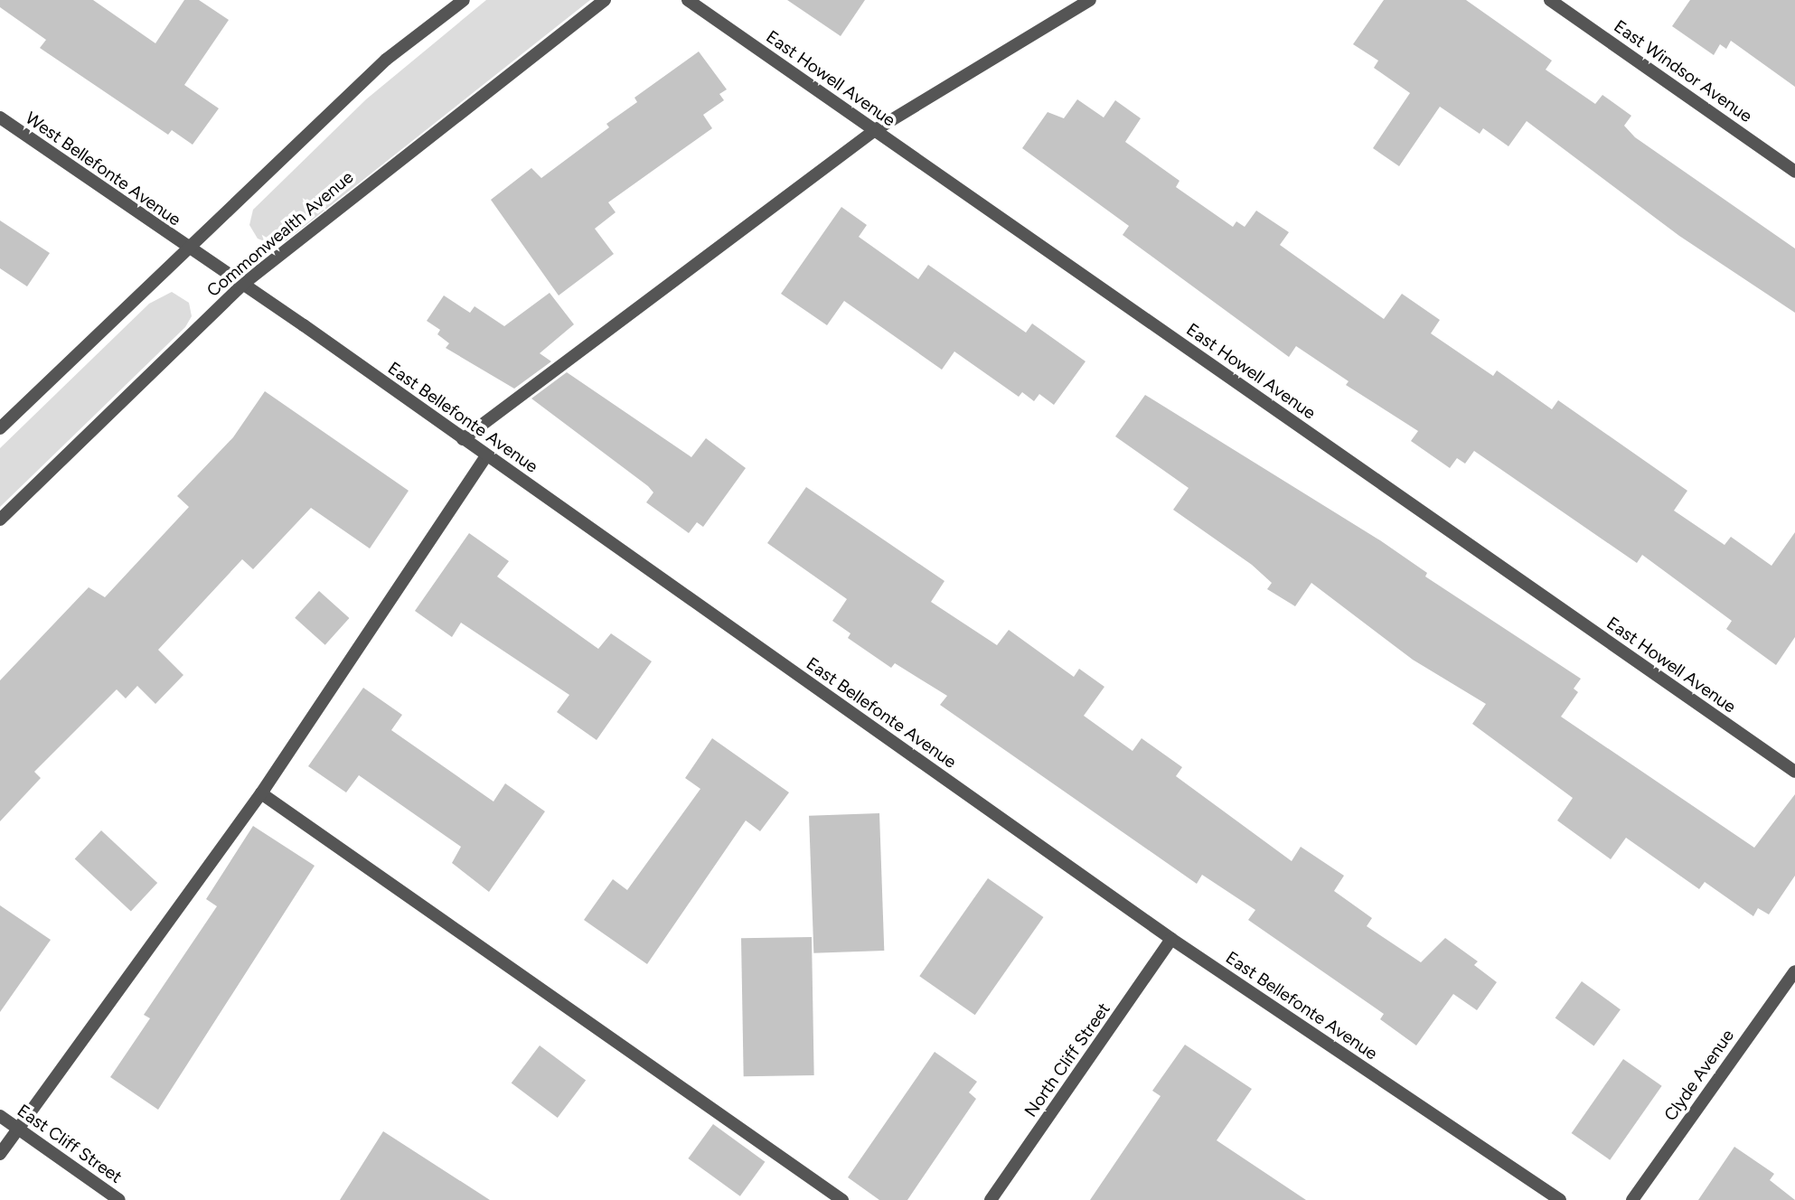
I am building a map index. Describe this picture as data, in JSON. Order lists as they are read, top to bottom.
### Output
{
  "streets": {
    "street": [
      "East Windsor Avenue",
      "East Howell Avenue",
      "West Bellefonte Avenue",
      "Commonwealth Avenue",
      "East Bellefonte Avenue",
      "North Cliff Street",
      "Clyde Avenue",
      "East Cliff Street"
    ]
  },
  "crossings": [
    ["West Bellefonte Avenue", "East Bellefonte Avenue"],
    ["Commonwealth Avenue", "East Bellefonte Avenue"],
    ["East Bellefonte Avenue", "North Cliff Street"]
  ]
}
